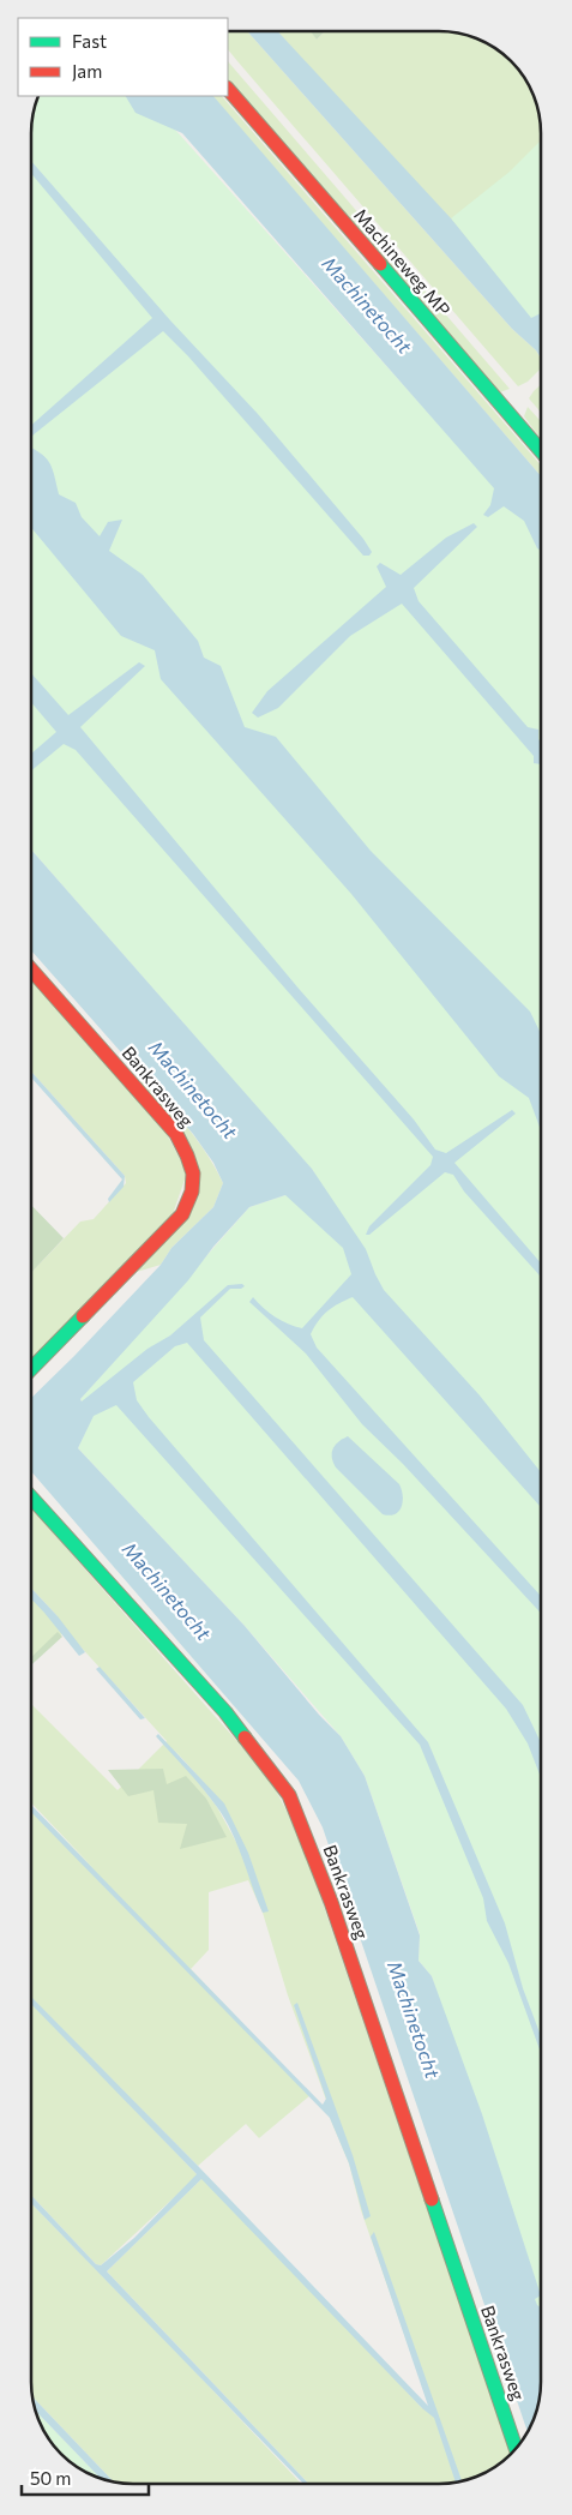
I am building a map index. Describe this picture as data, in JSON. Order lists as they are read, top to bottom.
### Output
{
  "streets": {
    "street": ["Machineweg MP", "Bankrasweg"]
  },
  "water": ["Machinetocht"],
  "legend": ["Fast", "Jam"],
  "scale_bar": "50 m"
}
